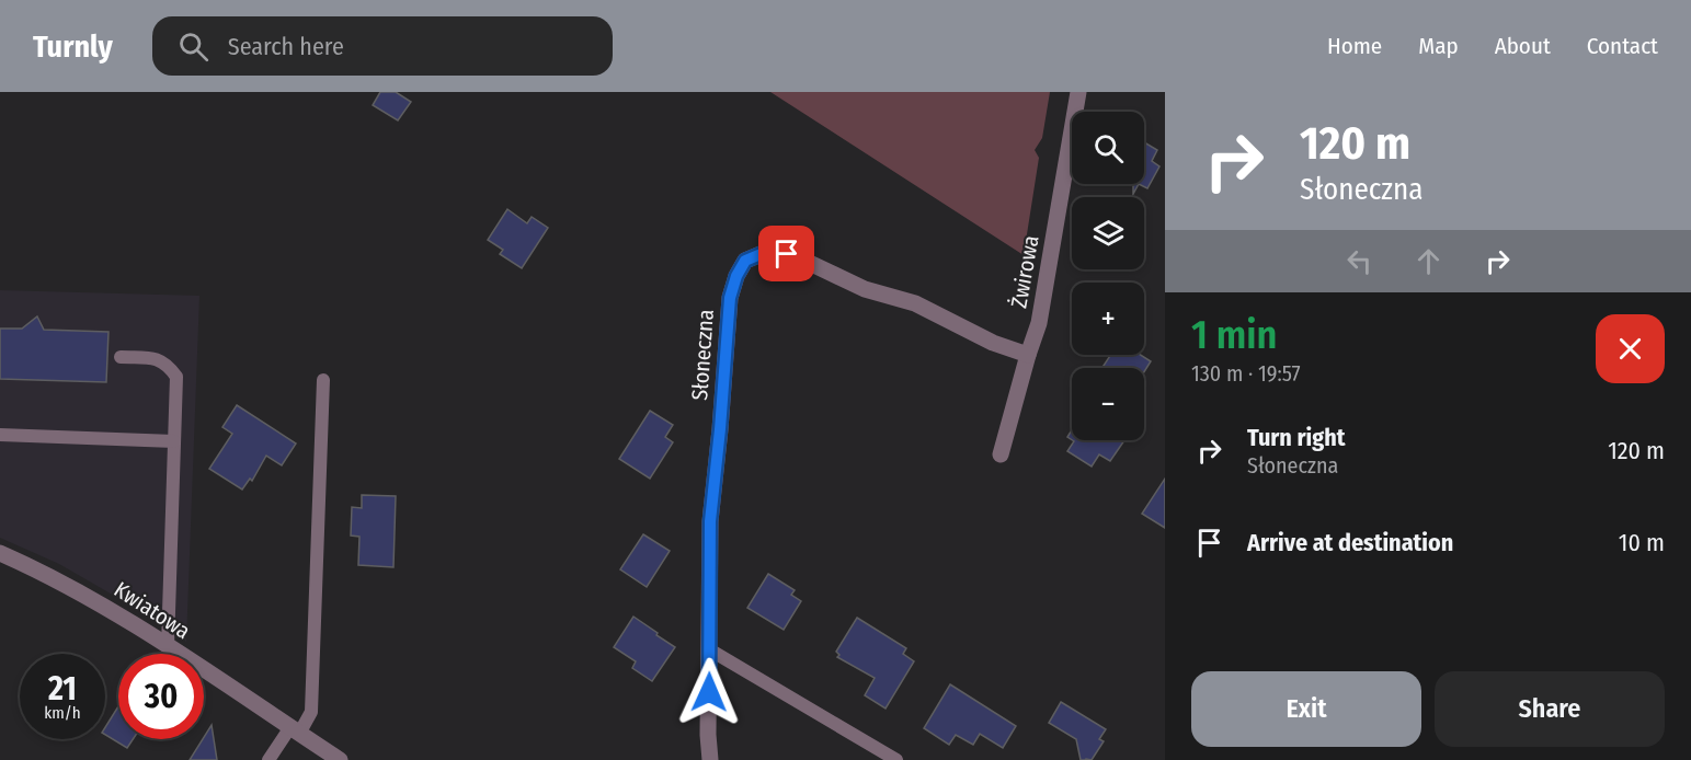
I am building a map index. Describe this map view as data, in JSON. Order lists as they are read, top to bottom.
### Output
{
  "streets": {
    "street": ["Żwirowa", "Słoneczna", "Kwiatowa"]
  },
  "crossings": [
    ["Żwirowa", "Słoneczna"]
  ],
  "page": {
    "header": "Turnly",
    "search": "Search here",
    "nav": [
      "Home",
      "Map",
      "About",
      "Contact"
    ],
    "turn": ["120 m", "Słoneczna"],
    "map_buttons": ["+", "−"],
    "heading": ["1 min", "130 m · 19:57"],
    "list": [
      {
        "name": "Turn right",
        "note": "Słoneczna",
        "value": "120 m"
      },
      {
        "name": "Arrive at destination",
        "value": "10 m"
      }
    ],
    "speed": "21 km/h",
    "limit": "30",
    "buttons": ["Exit", "Share"]
  }
}
